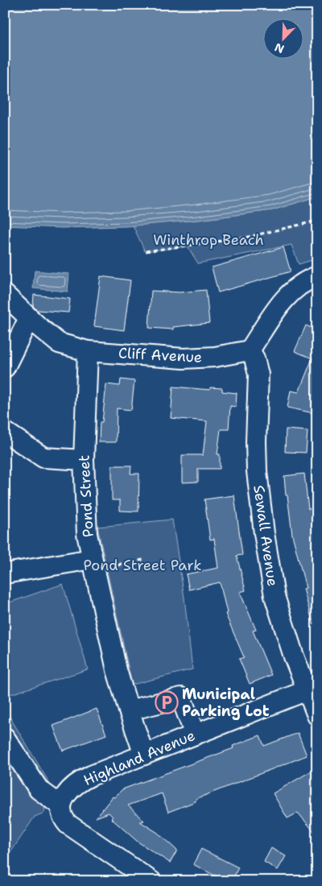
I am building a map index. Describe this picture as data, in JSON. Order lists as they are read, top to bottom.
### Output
{
  "streets": {
    "street": [
      "Cliff Avenue",
      "Pond Street",
      "Sewall Avenue",
      "Highland Avenue"
    ]
  },
  "crossings": [
    ["Cliff Avenue", "Pond Street"],
    ["Cliff Avenue", "Sewall Avenue"],
    ["Pond Street", "Highland Avenue"],
    ["Sewall Avenue", "Highland Avenue"]
  ],
  "parks": ["Winthrop Beach", "Pond Street Park"],
  "places": {
    "parking": ["Municipal Parking Lot"]
  },
  "north": "bottom left"
}
